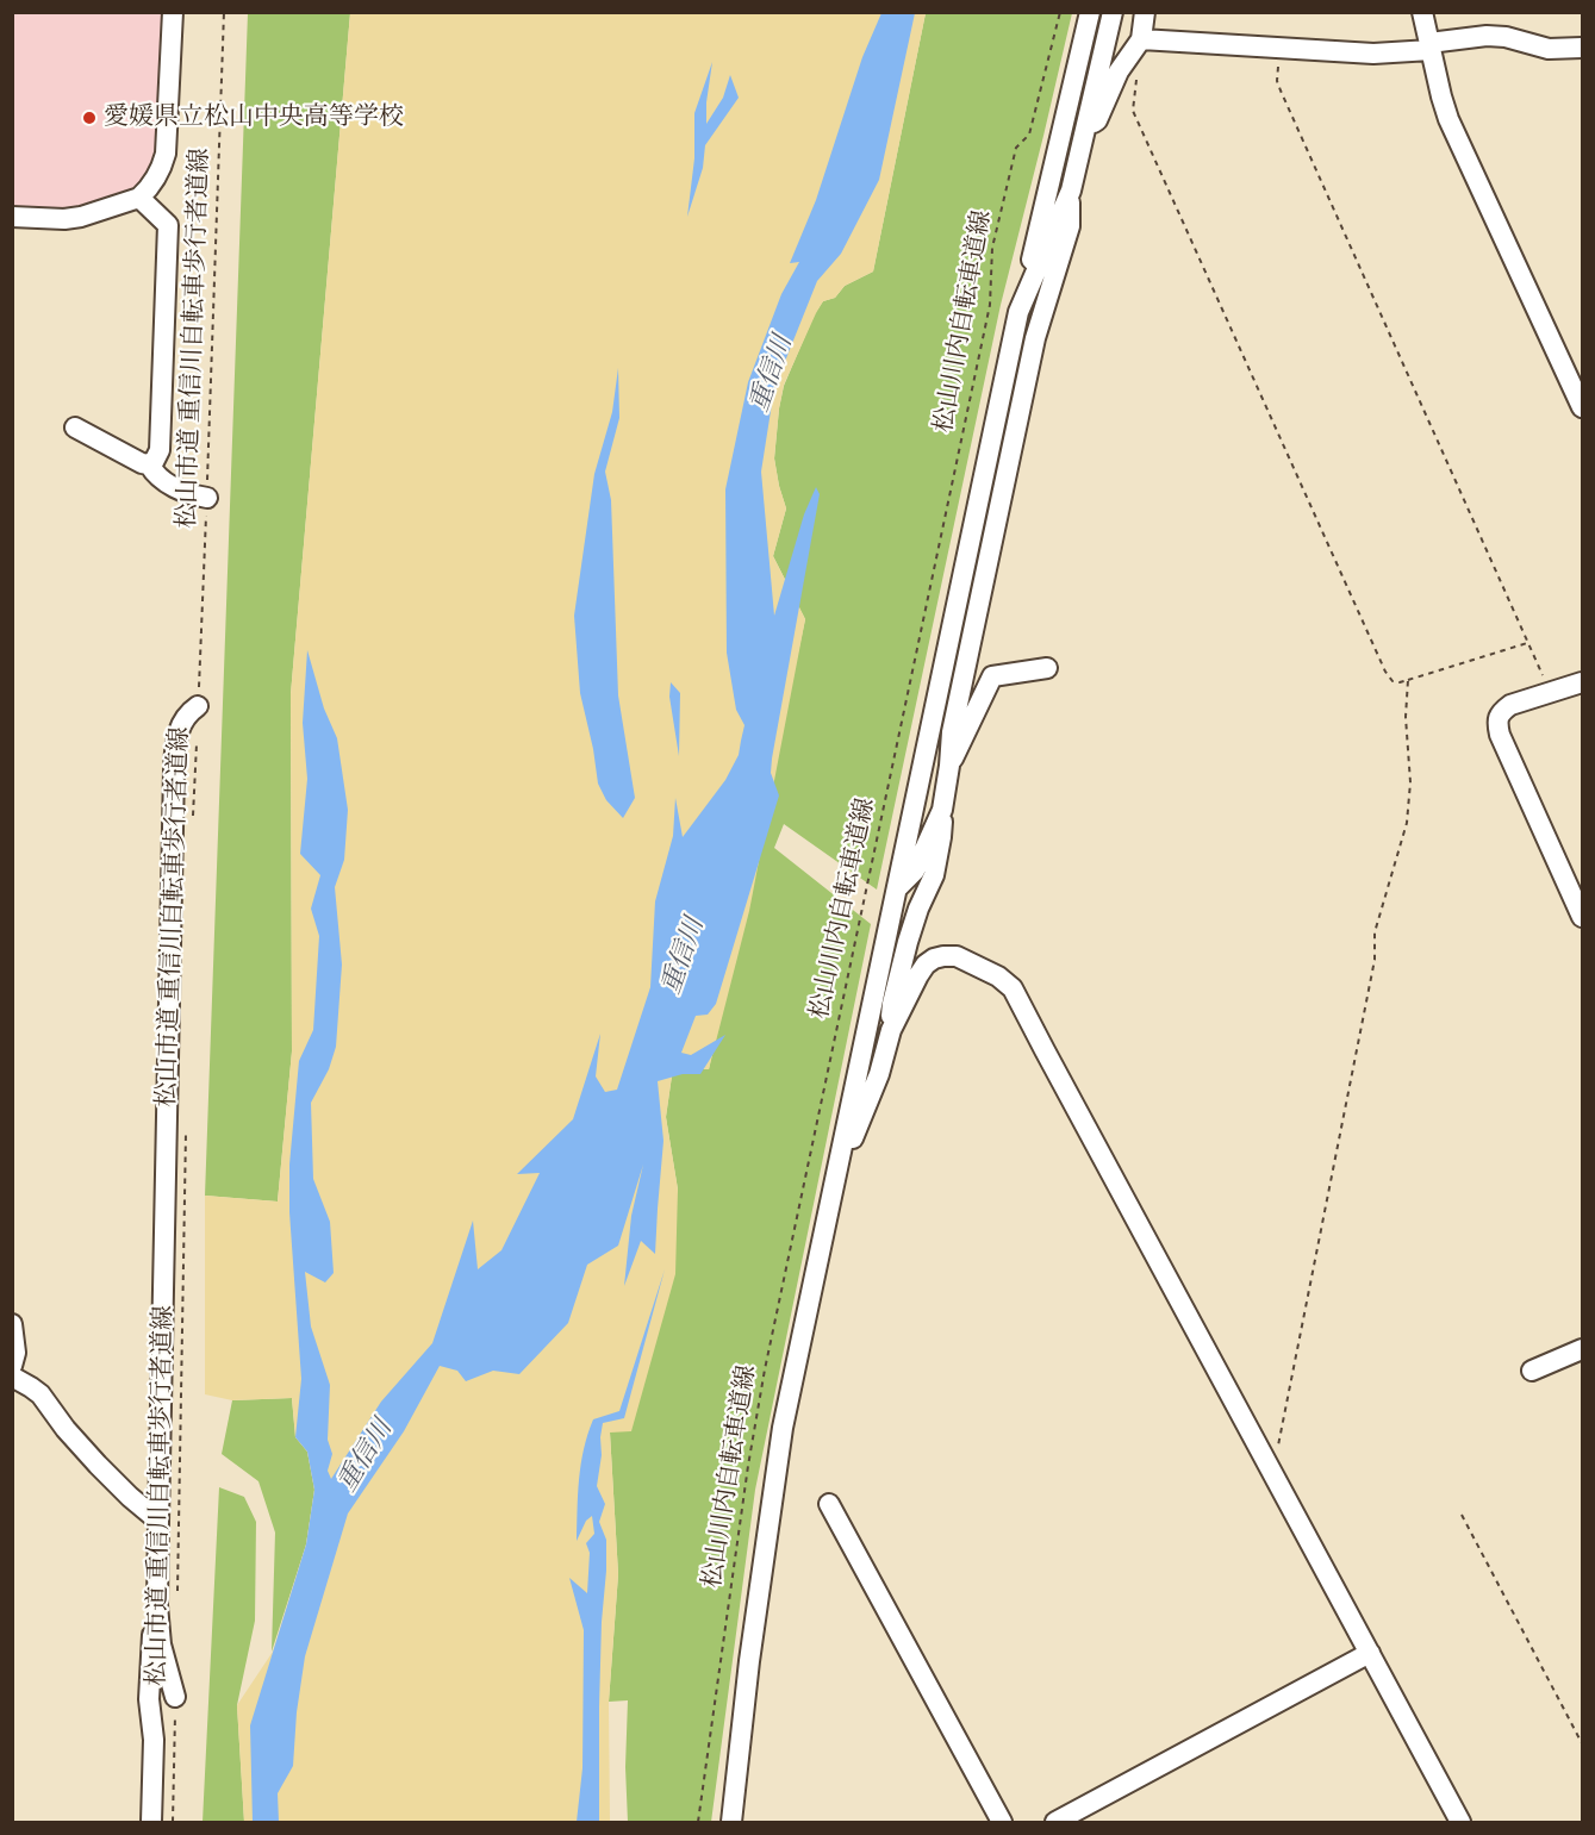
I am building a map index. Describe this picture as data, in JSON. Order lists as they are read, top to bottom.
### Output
{
  "streets": {
    "path": ["松山川内自転車道線", "松山市道 重信川自転車歩行者道線"]
  },
  "water": ["重信川"],
  "places": ["愛媛県立松山中央高等学校"]
}
